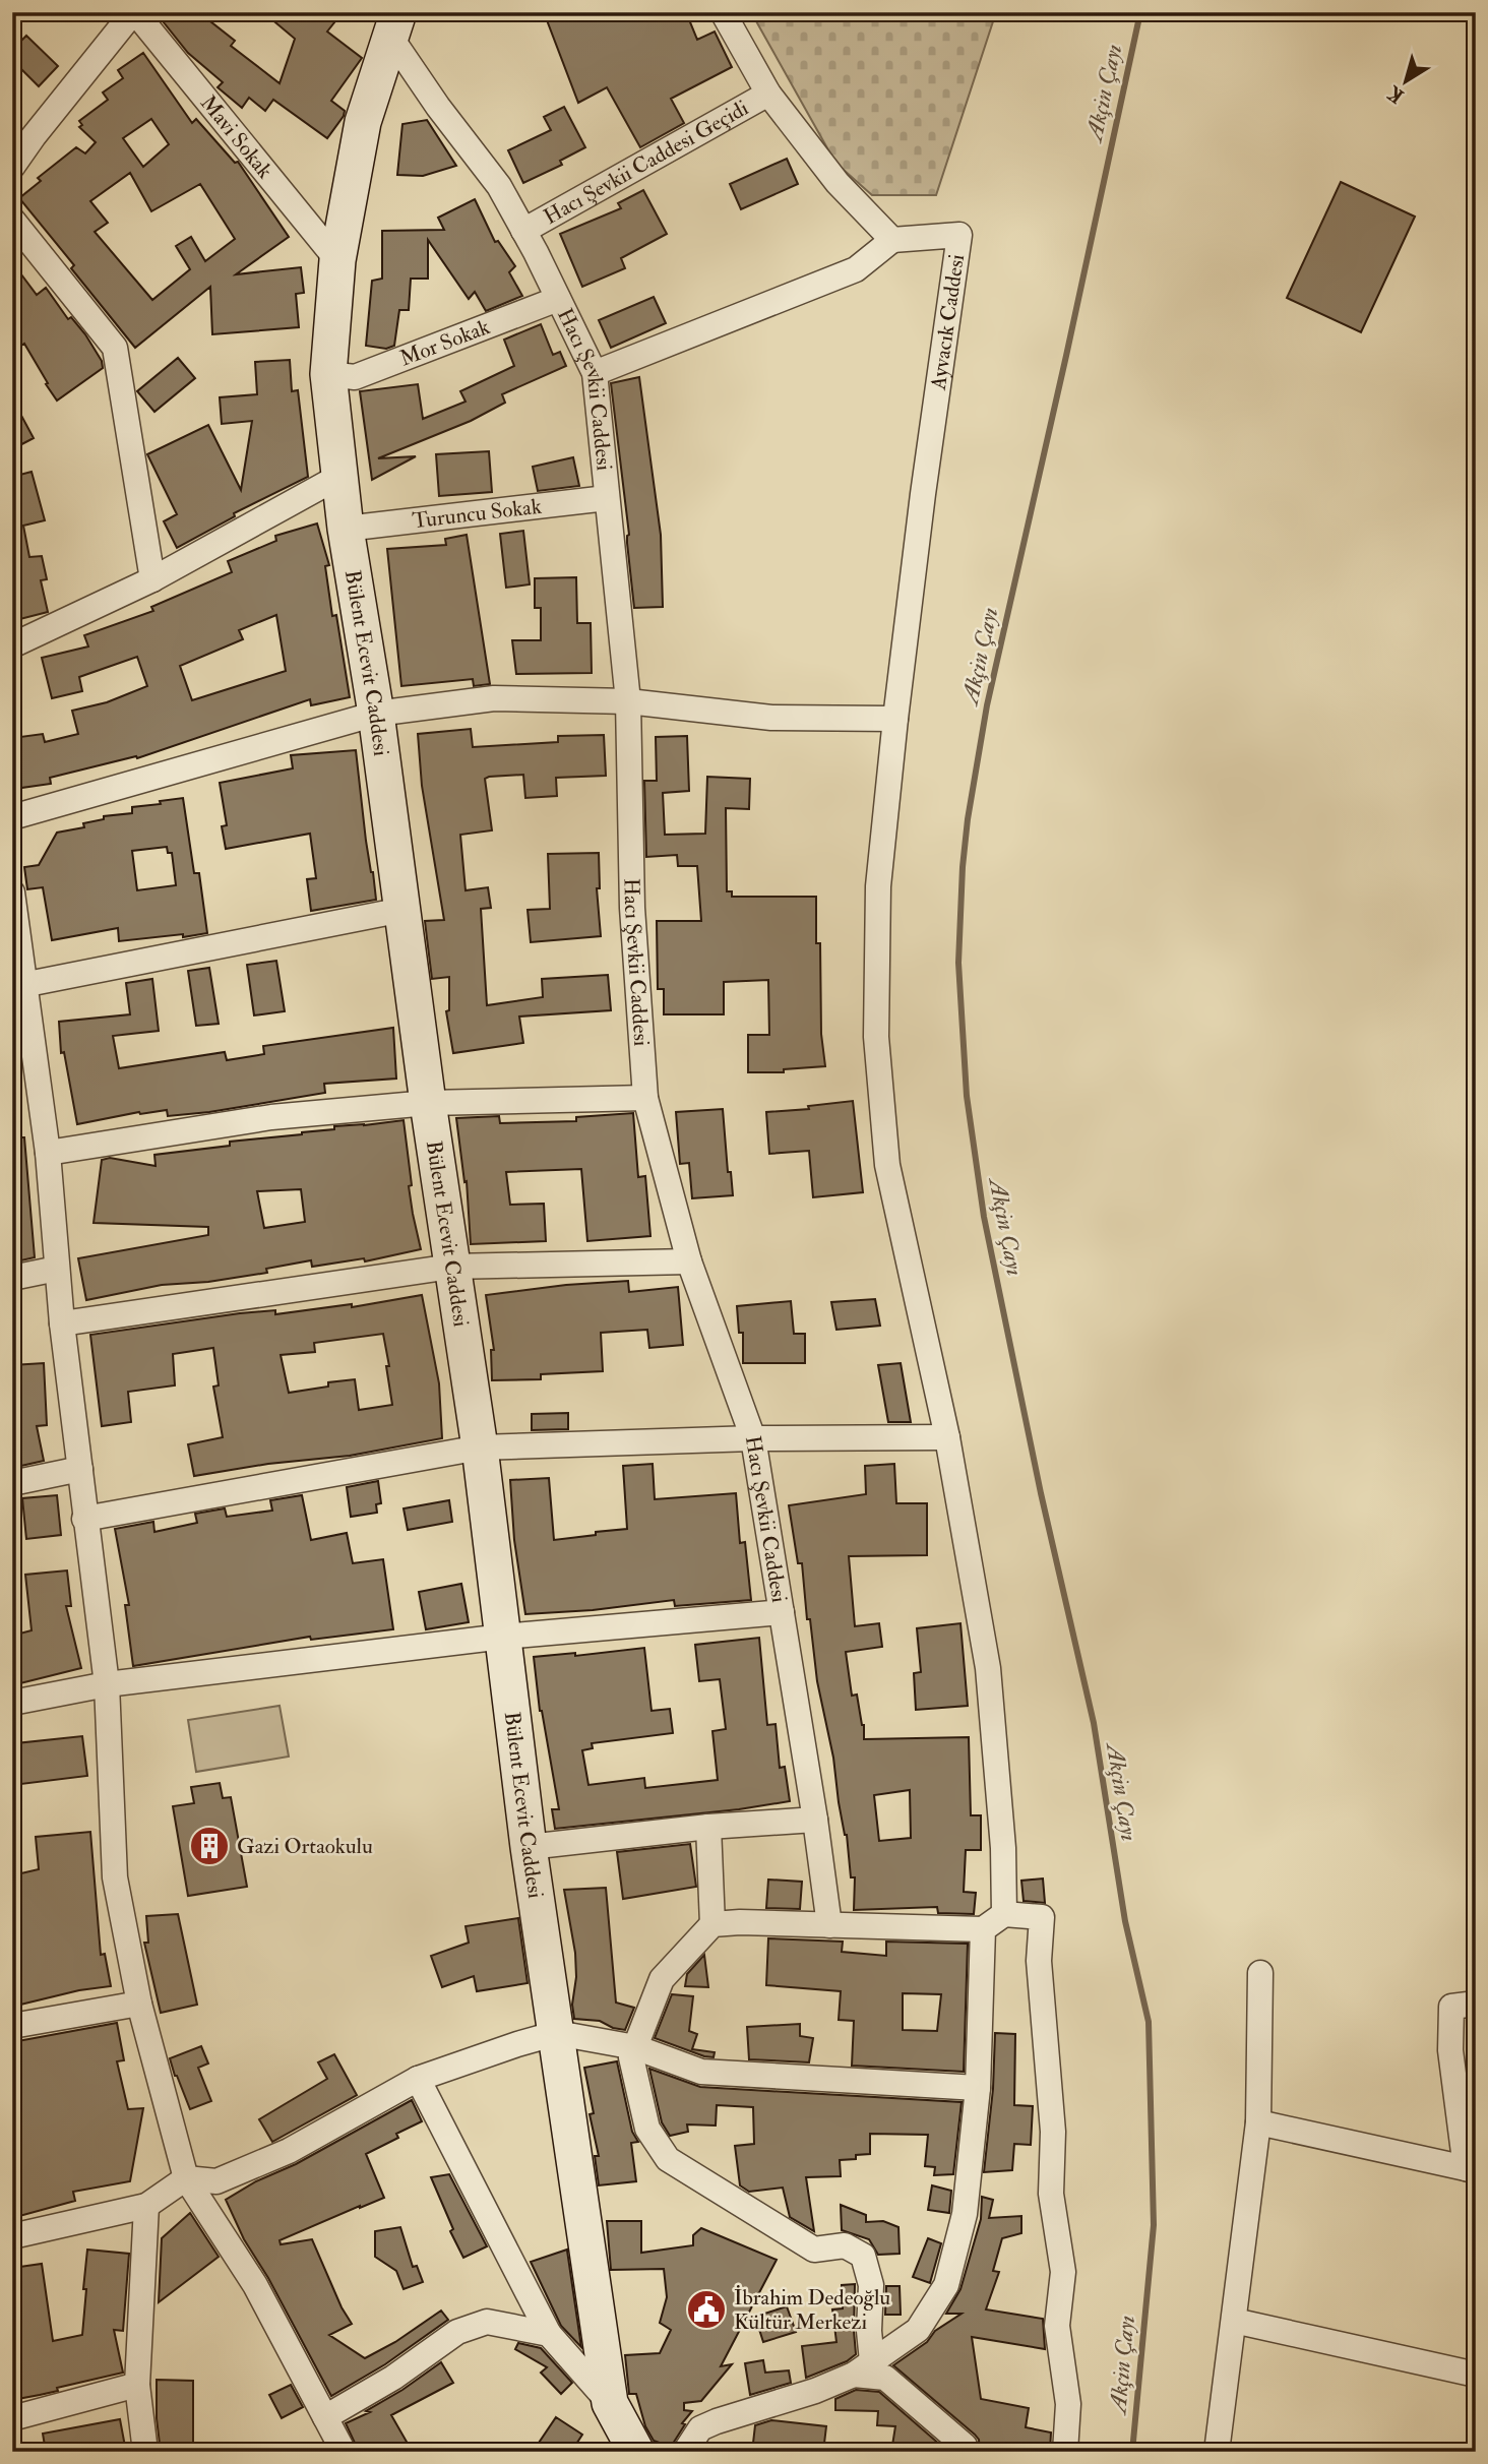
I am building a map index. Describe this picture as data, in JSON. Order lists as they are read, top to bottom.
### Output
{
  "streets": {
    "main road": ["Bülent Ecevit Caddesi"],
    "street": [
      "Mavi Sokak",
      "Hacı Şevkii Caddesi Geçidi",
      "Ayvacık Caddesi",
      "Mor Sokak",
      "Hacı Şevkii Caddesi",
      "Turuncu Sokak"
    ]
  },
  "crossings": [
    ["Mavi Sokak", "Bülent Ecevit Caddesi"],
    ["Hacı Şevkii Caddesi Geçidi", "Hacı Şevkii Caddesi"],
    ["Mor Sokak", "Hacı Şevkii Caddesi"],
    ["Mor Sokak", "Bülent Ecevit Caddesi"],
    ["Hacı Şevkii Caddesi", "Turuncu Sokak"],
    ["Hacı Şevkii Caddesi", "Bülent Ecevit Caddesi"],
    ["Turuncu Sokak", "Bülent Ecevit Caddesi"]
  ],
  "water": ["Akçin Çayı"],
  "places": {
    "building": ["Gazi Ortaokulu"],
    "public building": ["İbrahim Dedeoğlu Kültür Merkezi"]
  },
  "north": "bottom left"
}
